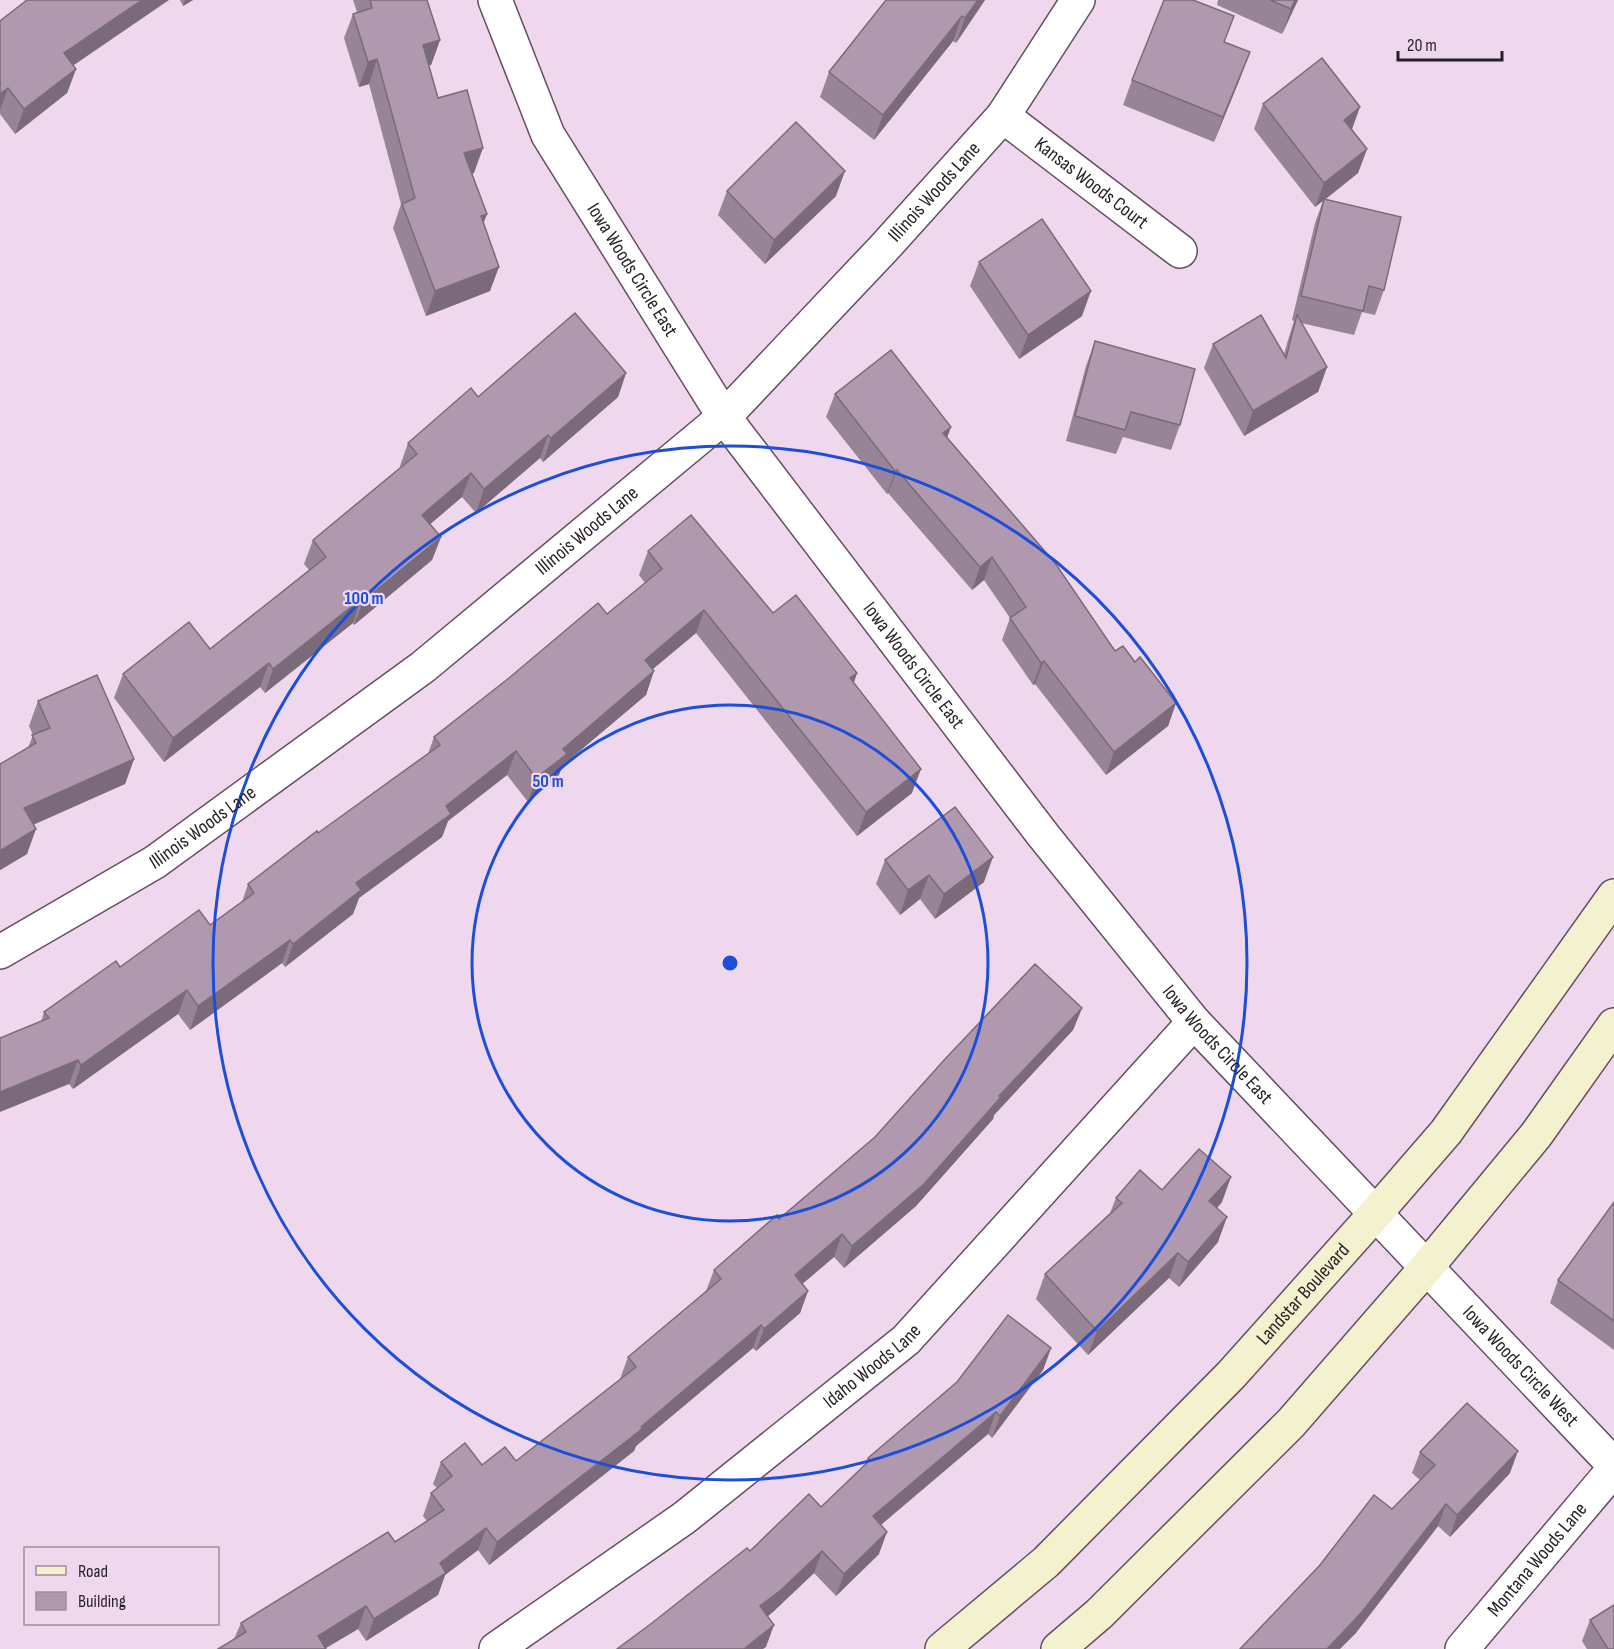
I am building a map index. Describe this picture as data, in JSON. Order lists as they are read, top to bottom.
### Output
{
  "streets": {
    "street": [
      "Kansas Woods Court",
      "Illinois Woods Lane",
      "Iowa Woods Circle East",
      "Landstar Boulevard",
      "Idaho Woods Lane",
      "Iowa Woods Circle West",
      "Montana Woods Lane"
    ]
  },
  "crossings": [
    ["Kansas Woods Court", "Illinois Woods Lane"],
    ["Illinois Woods Lane", "Iowa Woods Circle East"],
    ["Iowa Woods Circle East", "Landstar Boulevard"],
    ["Iowa Woods Circle East", "Idaho Woods Lane"],
    ["Iowa Woods Circle East", "Iowa Woods Circle West"],
    ["Iowa Woods Circle West", "Montana Woods Lane"]
  ],
  "legend": ["Road", "Building"],
  "scale_bar": "20 m",
  "rings": ["100 m", "50 m"]
}
